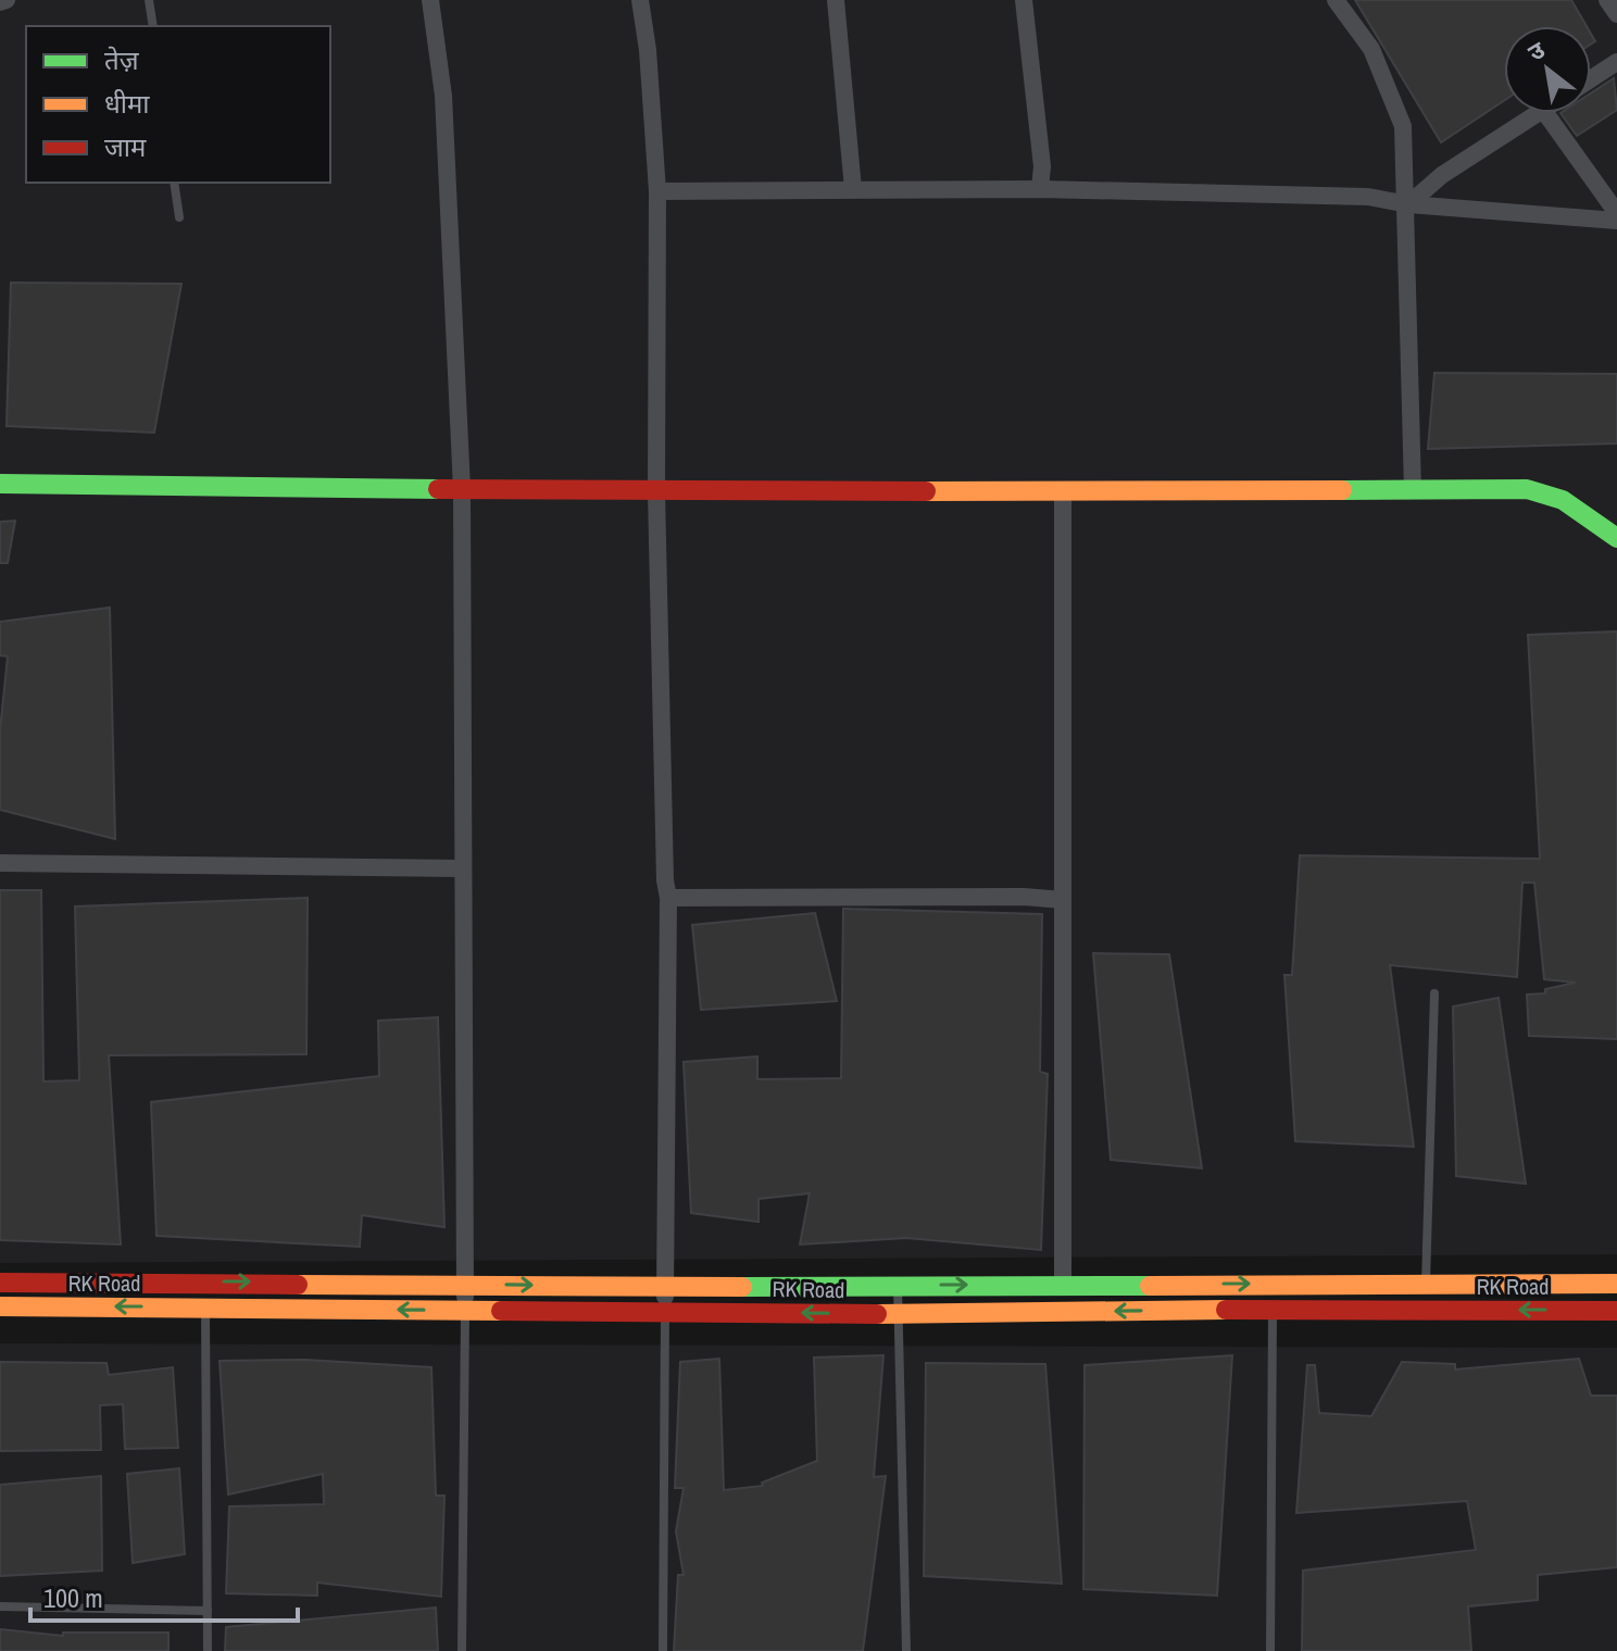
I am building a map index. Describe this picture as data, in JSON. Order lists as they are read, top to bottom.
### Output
{
  "streets": {
    "street": ["RK Road"]
  },
  "legend": ["तेज़", "धीमा", "जाम"],
  "scale_bar": "100 m",
  "north": "top left"
}
